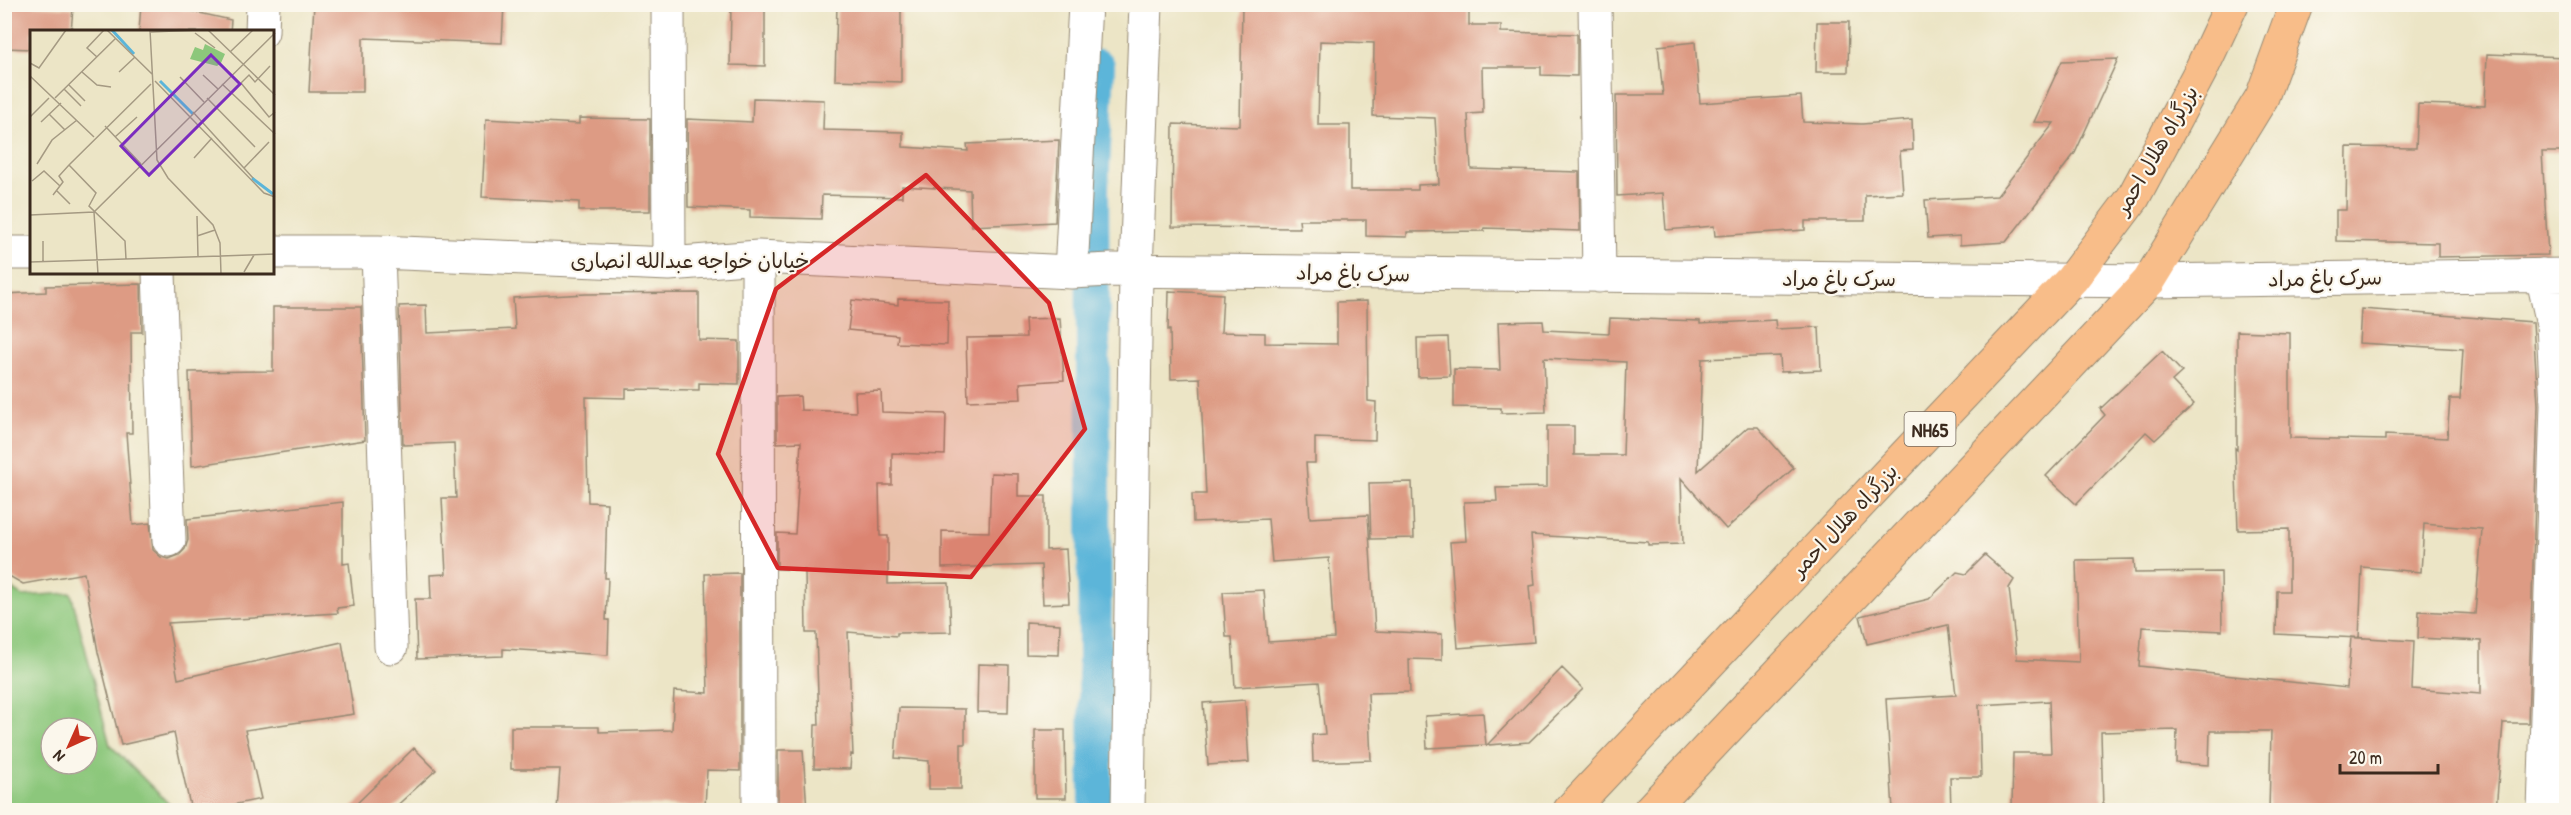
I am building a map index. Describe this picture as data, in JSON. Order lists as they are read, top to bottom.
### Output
{
  "streets": {
    "highway": ["بزرگراه هلال احمر", "NH65"],
    "street": ["خیابان خواجه عبدالله انصاری", "سرک باغ مراد"]
  },
  "crossings": [
    ["بزرگراه هلال احمر", "سرک باغ مراد"],
    ["خیابان خواجه عبدالله انصاری", "سرک باغ مراد"],
    ["سرک باغ مراد", "NH65"]
  ],
  "scale_bar": "20 m",
  "north": "bottom left"
}
